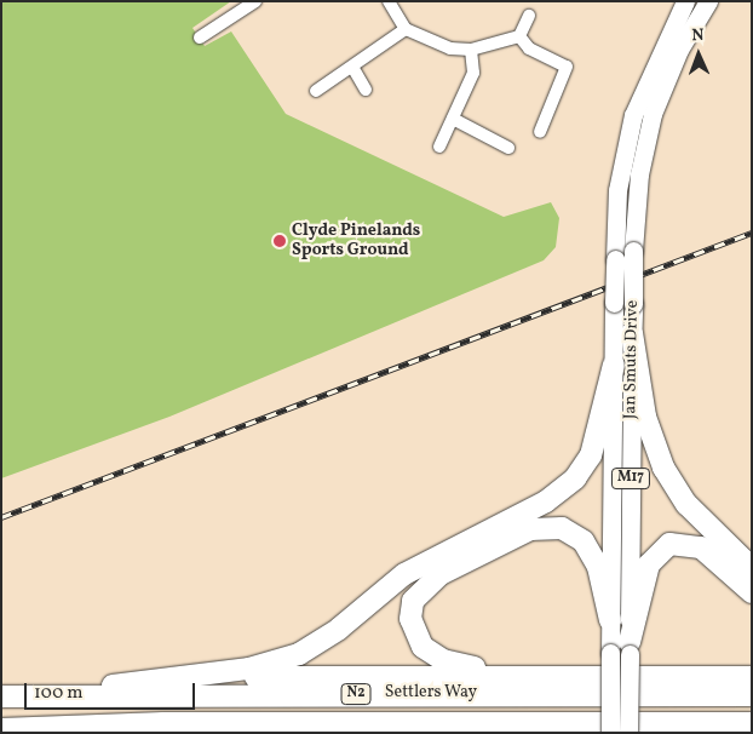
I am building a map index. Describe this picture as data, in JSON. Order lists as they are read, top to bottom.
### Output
{
  "streets": {
    "highway": ["Settlers Way", "N2"],
    "main road": ["Jan Smuts Drive", "M17"]
  },
  "places": ["Clyde Pinelands Sports Ground"],
  "scale_bar": "100 m",
  "north": "top"
}
